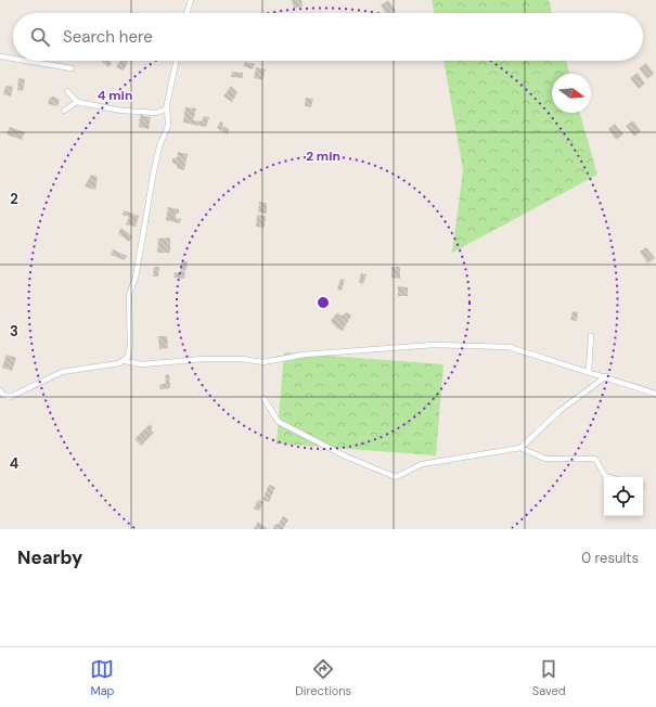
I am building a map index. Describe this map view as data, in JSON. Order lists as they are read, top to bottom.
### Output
{
  "north": "right",
  "page": {
    "search": "Search here",
    "heading": ["Nearby", "0 results"],
    "nav": ["Map", "Directions", "Saved"]
  },
  "grid": {
    "rows": ["2", "3", "4"]
  },
  "rings": ["4 min", "2 min"]
}
